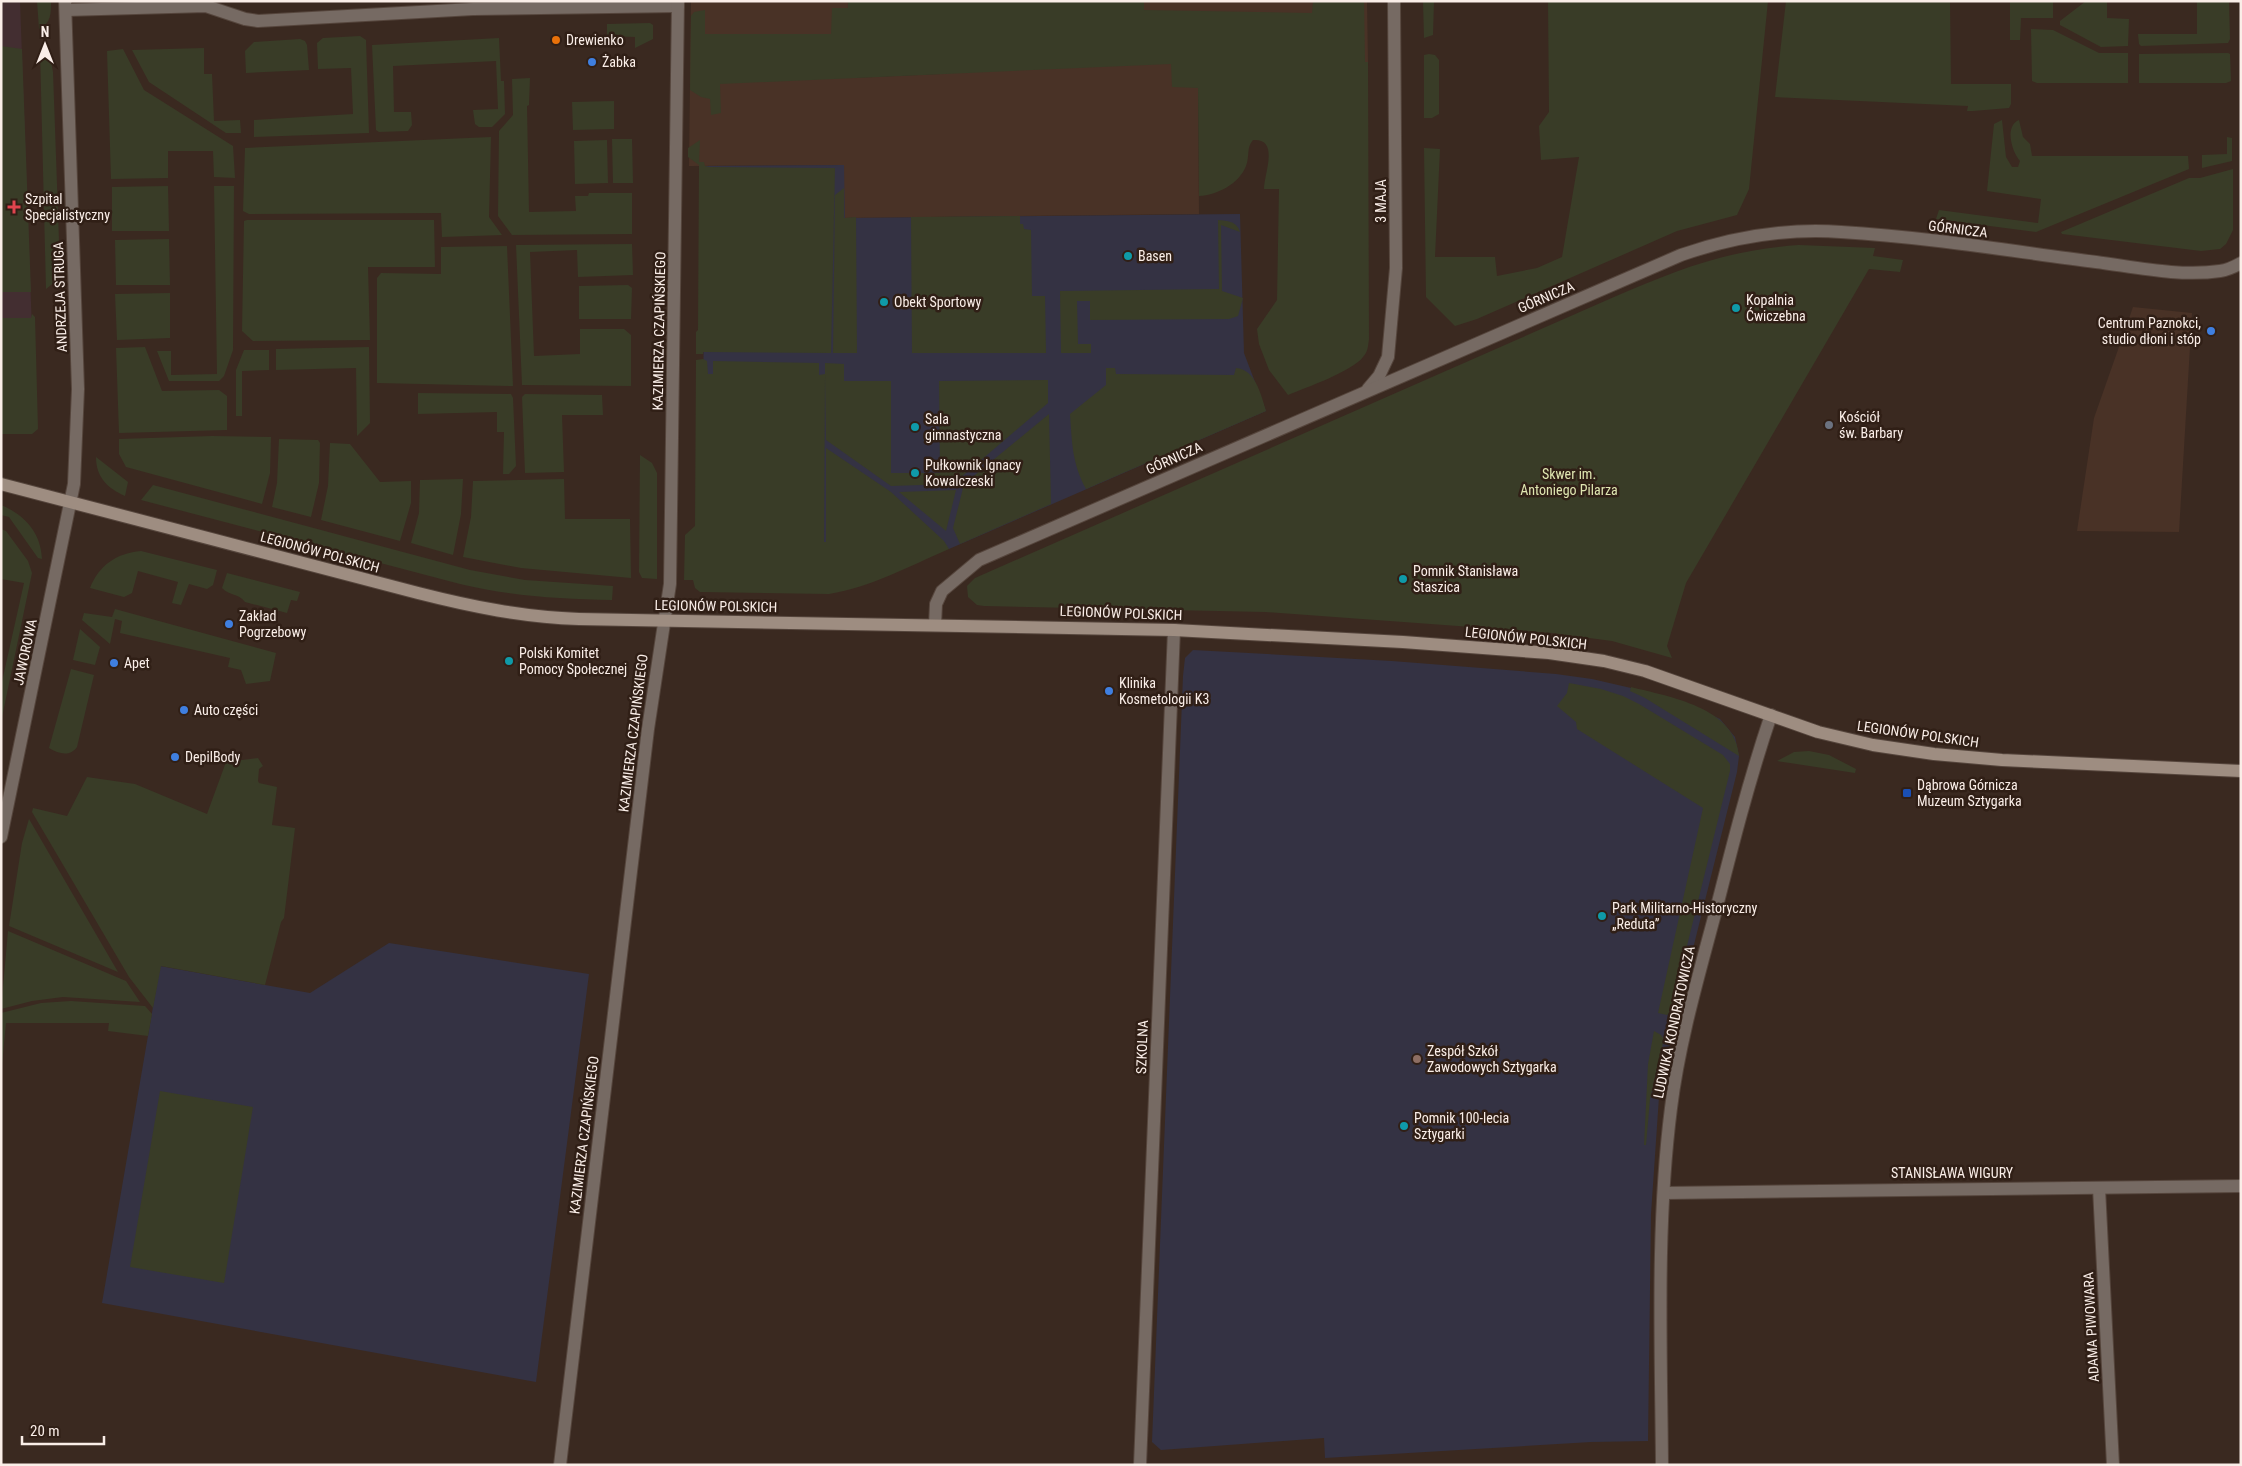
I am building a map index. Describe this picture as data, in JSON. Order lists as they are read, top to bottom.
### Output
{
  "streets": {
    "street": [
      "3 MAJA",
      "GÓRNICZA",
      "ANDRZEJA STRUGA",
      "KAZIMIERZA CZAPIŃSKIEGO",
      "LEGIONÓW POLSKICH",
      "JAWOROWA",
      "LUDWIKA KONDRATOWICZA",
      "SZKOLNA",
      "STANISŁAWA WIGURY",
      "ADAMA PIWOWARA"
    ]
  },
  "crossings": [
    ["3 MAJA", "GÓRNICZA"],
    ["GÓRNICZA", "LEGIONÓW POLSKICH"],
    ["ANDRZEJA STRUGA", "LEGIONÓW POLSKICH"],
    ["ANDRZEJA STRUGA", "JAWOROWA"],
    ["KAZIMIERZA CZAPIŃSKIEGO", "LEGIONÓW POLSKICH"],
    ["LEGIONÓW POLSKICH", "JAWOROWA"],
    ["LEGIONÓW POLSKICH", "LUDWIKA KONDRATOWICZA"],
    ["LEGIONÓW POLSKICH", "SZKOLNA"],
    ["LUDWIKA KONDRATOWICZA", "STANISŁAWA WIGURY"],
    ["STANISŁAWA WIGURY", "ADAMA PIWOWARA"]
  ],
  "parks": ["Skwer im. Antoniego Pilarza"],
  "places": {
    "other": [
      "Drewienko",
      "Żabka",
      "Basen",
      "Obekt Sportowy",
      "Kopalnia Ćwiczebna",
      "Centrum Paznokci, studio dłoni i stóp",
      "Kościół św. Barbary",
      "Sala gimnastyczna",
      "Pułkownik Ignacy Kowalczeski",
      "Pomnik Stanisława Staszica",
      "Zakład Pogrzebowy",
      "Polski Komitet Pomocy Społecznej",
      "Apet",
      "Klinika Kosmetologii K3",
      "Auto części",
      "DepilBody",
      "Park Militarno-Historyczny „Reduta”",
      "Zespół Szkół Zawodowych Sztygarka",
      "Pomnik 100-lecia Sztygarki"
    ],
    "health": ["Szpital Specjalistyczny"],
    "transit": ["Dąbrowa Górnicza Muzeum Sztygarka"]
  },
  "scale_bar": "20 m",
  "north": "top"
}
